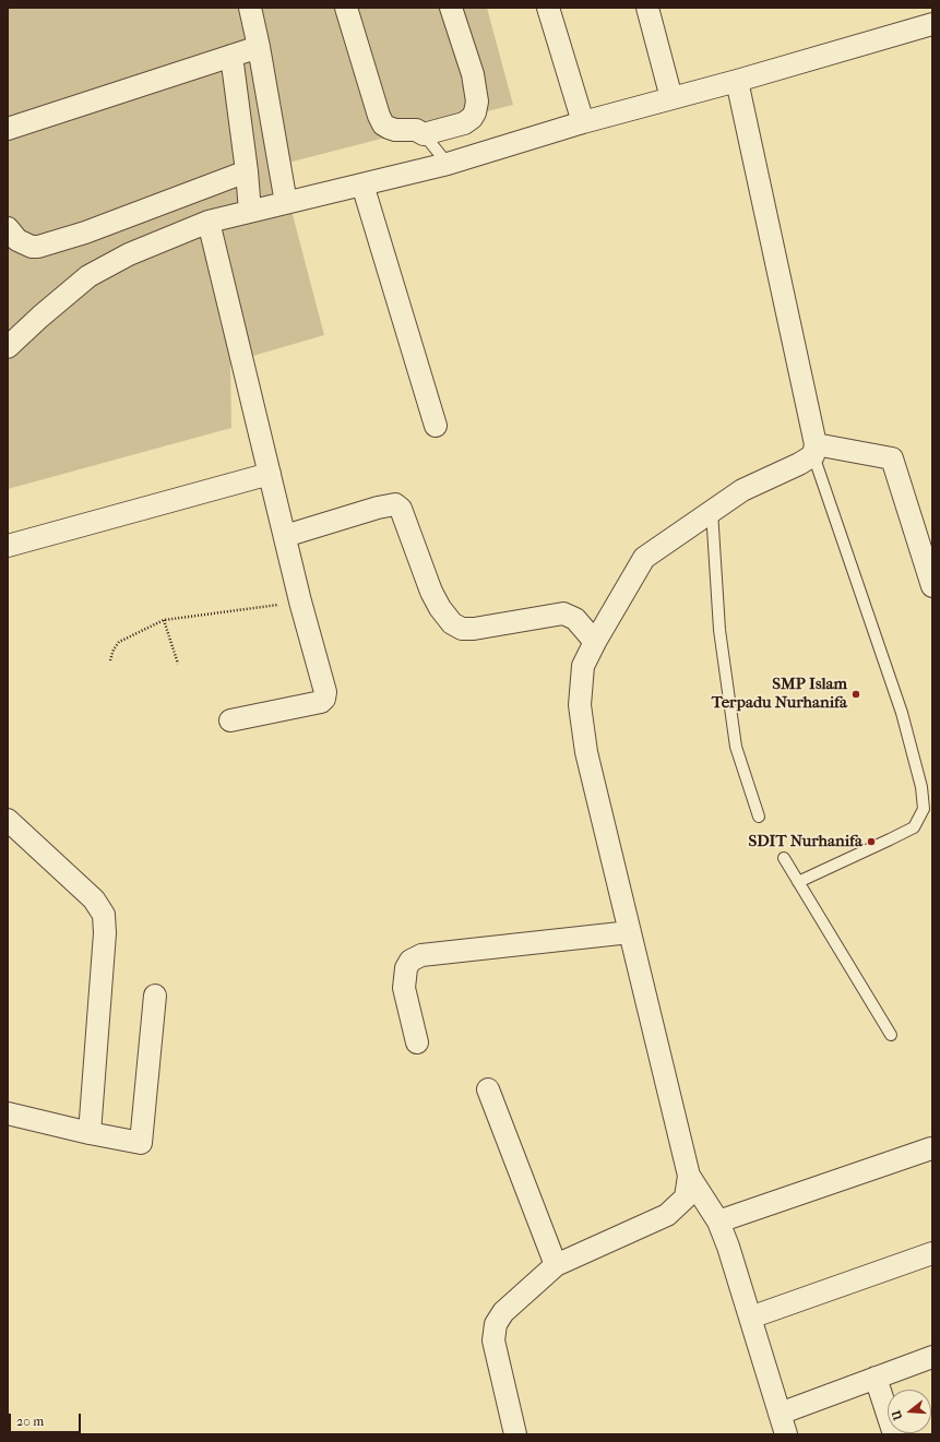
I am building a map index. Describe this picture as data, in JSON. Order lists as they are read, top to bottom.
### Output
{
  "places": ["SMP Islam Terpadu Nurhanifa", "SDIT Nurhanifa"],
  "scale_bar": "20 m",
  "north": "left"
}
